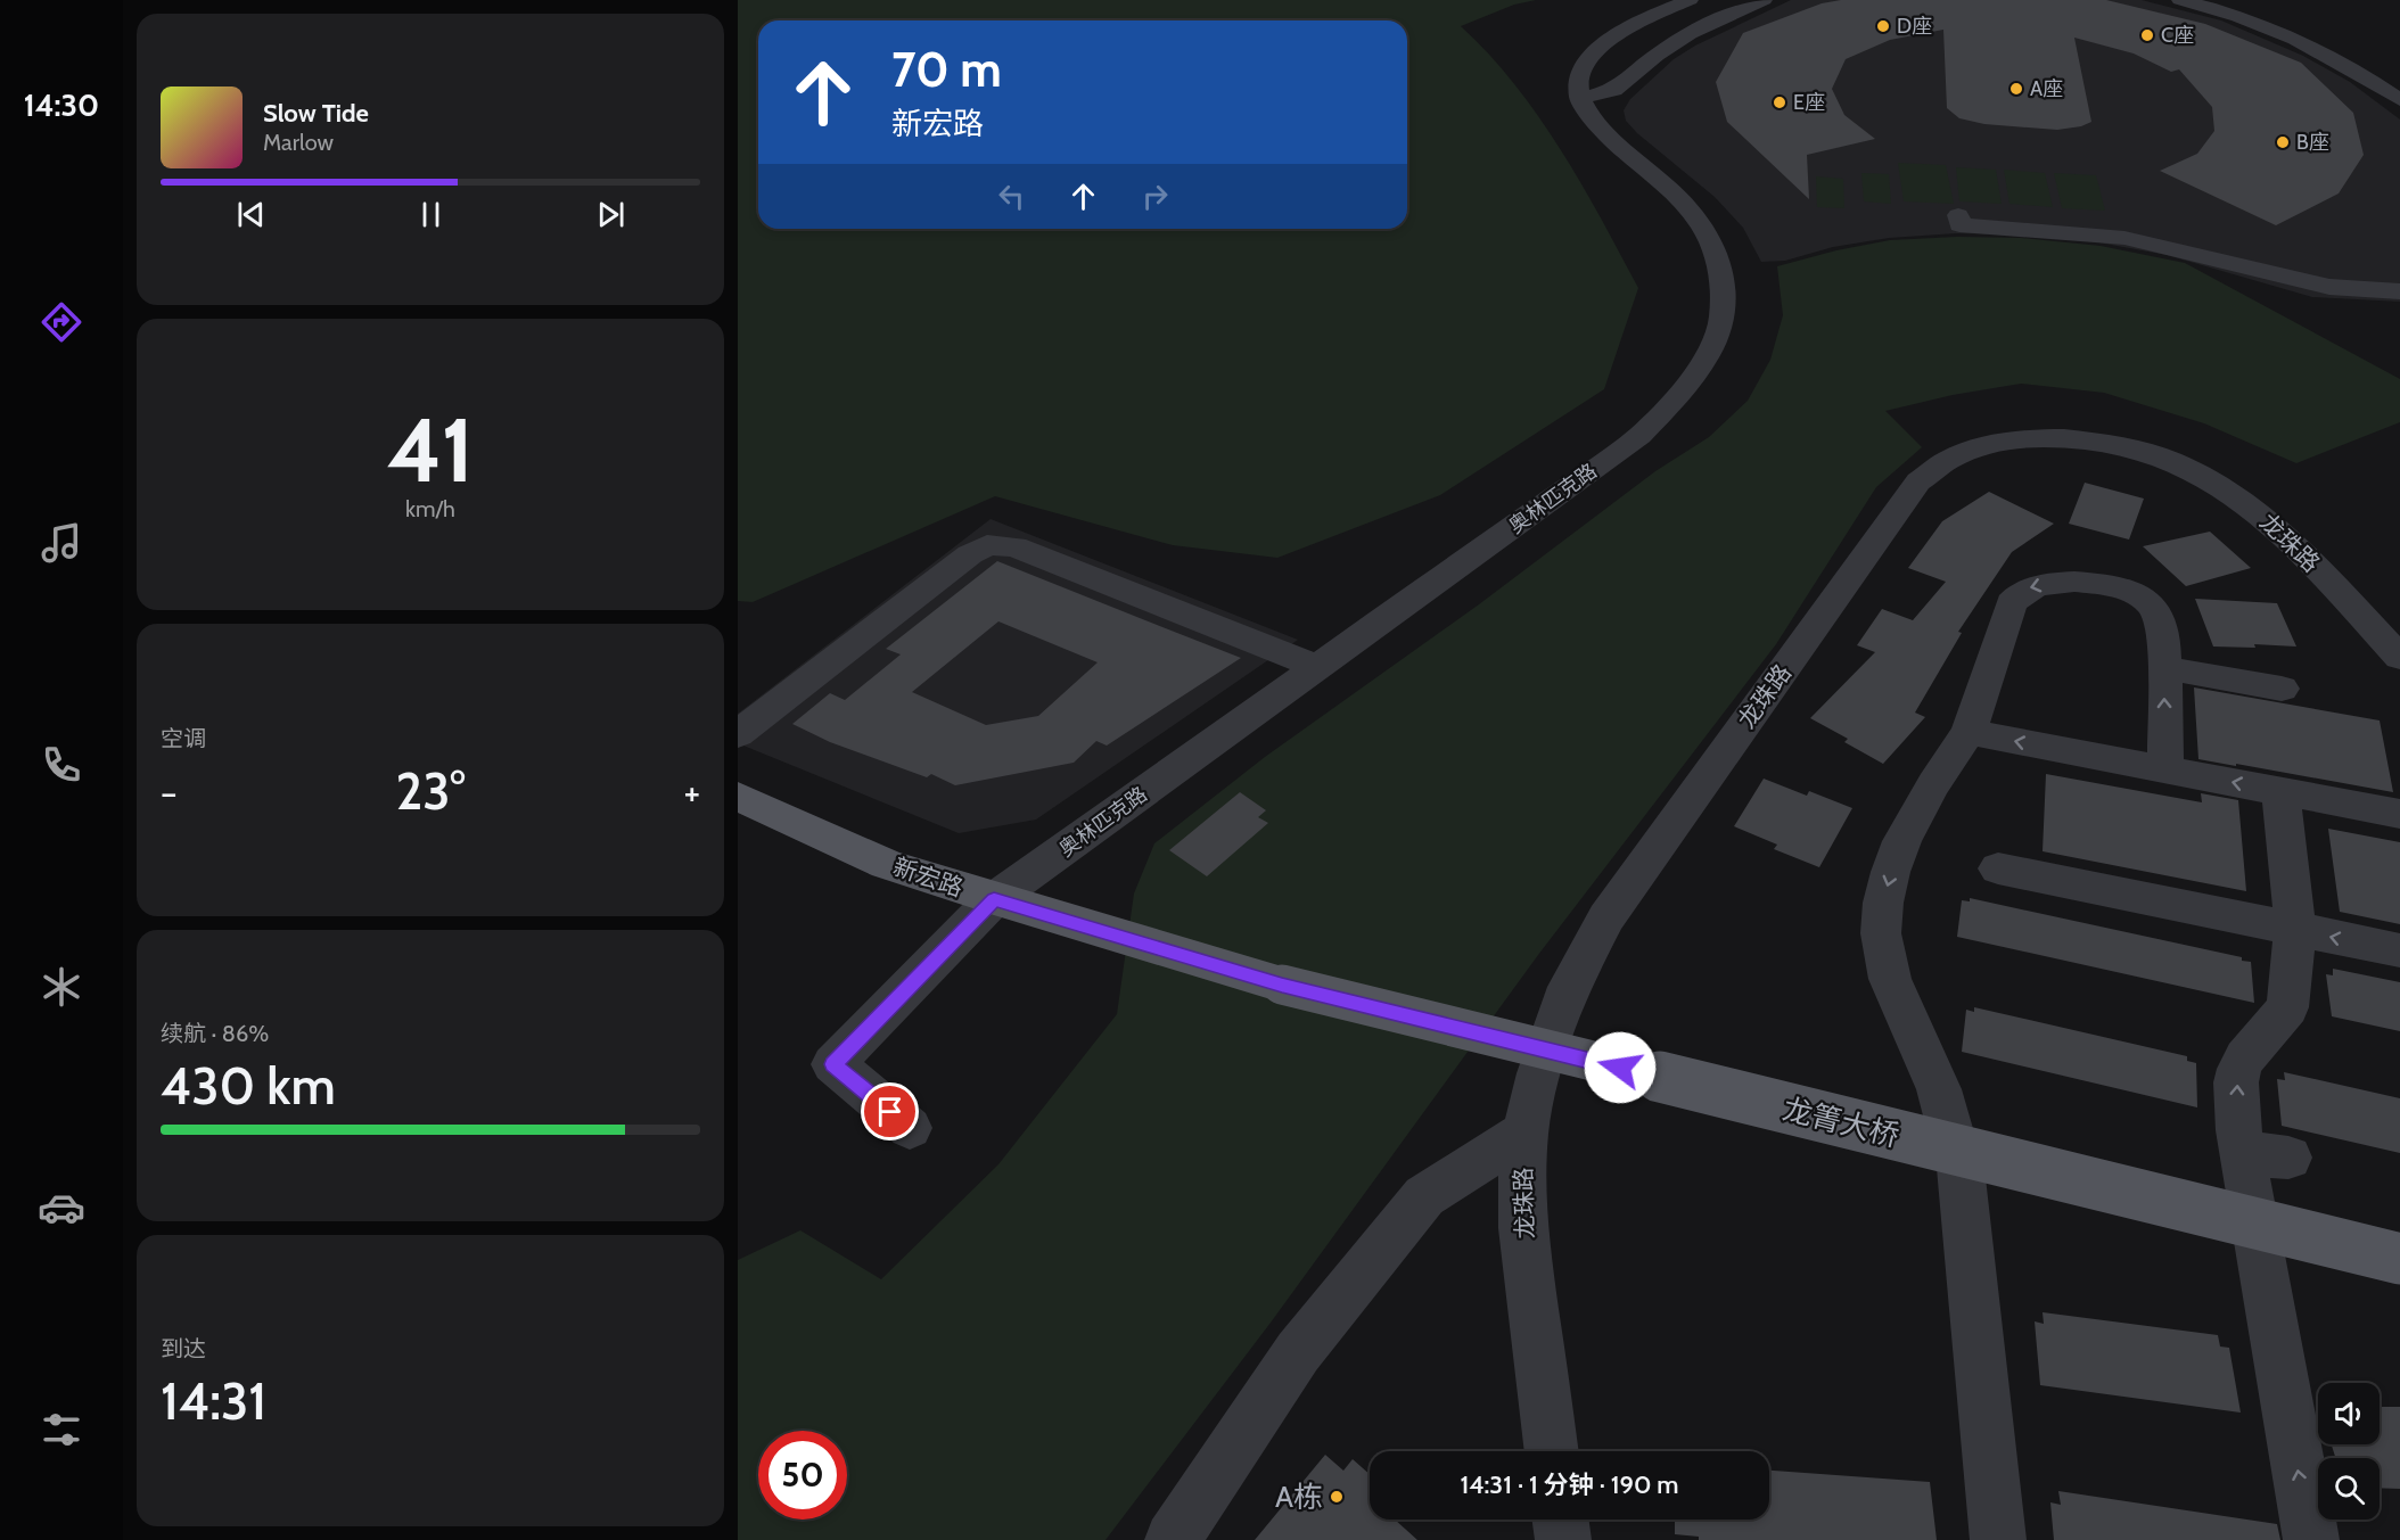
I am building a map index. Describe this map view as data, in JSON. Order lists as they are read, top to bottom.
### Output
{
  "streets": {
    "main road": ["新宏路", "龙箐大桥"],
    "street": ["奥林匹克路", "龙珠路"]
  },
  "crossings": [
    ["奥林匹克路", "新宏路"],
    ["新宏路", "龙箐大桥"]
  ],
  "places": [
    "D座",
    "C座",
    "A座",
    "E座",
    "B座",
    "A栋"
  ],
  "page": {
    "tabs": "14:30",
    "turn": ["70 m", "新宏路"],
    "song": ["Slow Tide", "Marlow"],
    "tile": [
      ["41", "km/h"],
      "空调",
      ["续航 · 86%", "430 km"],
      ["到达", "14:31"]
    ],
    "heat": ["−", "23°", "+"],
    "limit": "50",
    "trip": "14:31 · 1 分钟 · 190 m"
  }
}
